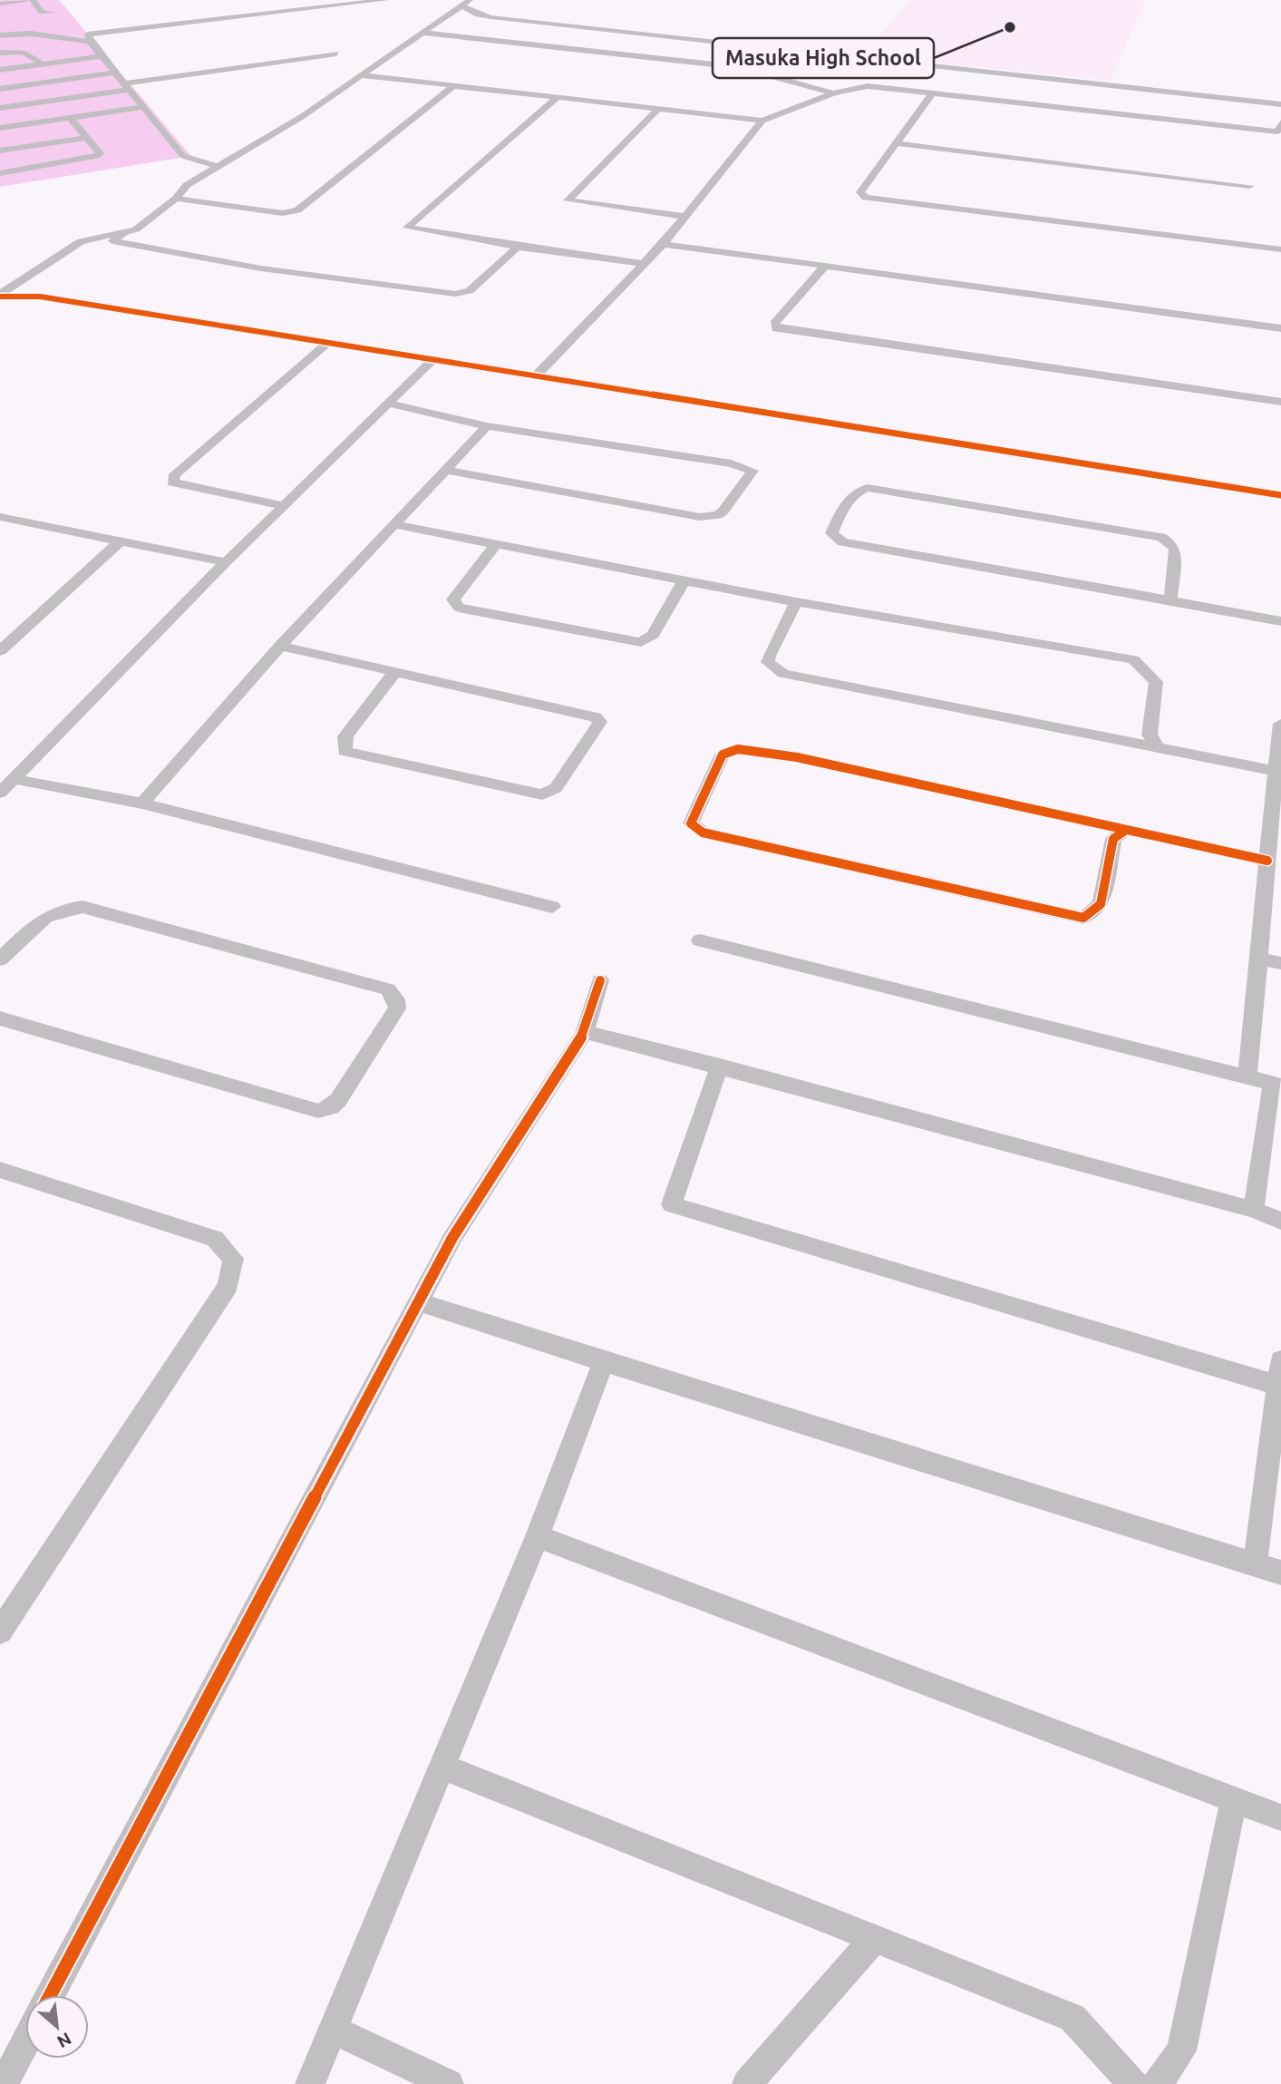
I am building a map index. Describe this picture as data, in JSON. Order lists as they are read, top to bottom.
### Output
{
  "places": ["Masuka High School"],
  "north": "bottom right"
}
